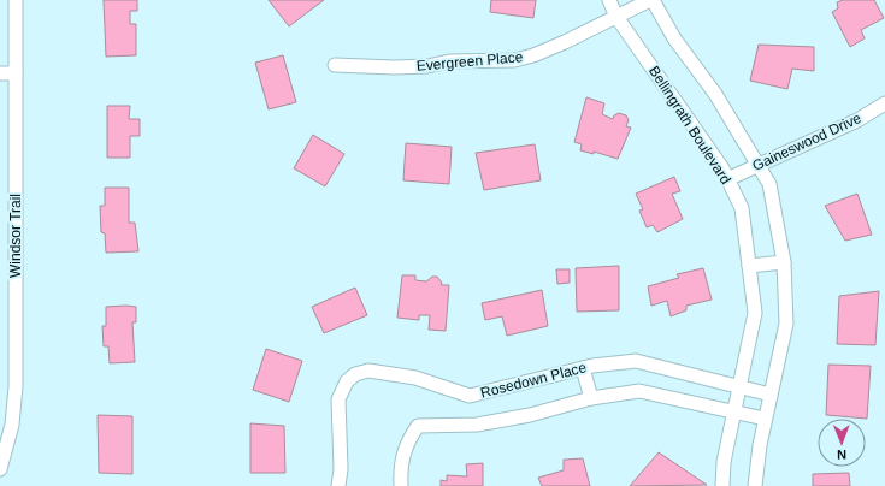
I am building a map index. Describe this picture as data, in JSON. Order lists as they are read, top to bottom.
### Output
{
  "streets": {
    "street": [
      "Evergreen Place",
      "Bellingrath Boulevard",
      "Gaineswood Drive",
      "Windsor Trail",
      "Rosedown Place"
    ]
  },
  "crossings": [
    ["Evergreen Place", "Bellingrath Boulevard"],
    ["Bellingrath Boulevard", "Gaineswood Drive"],
    ["Bellingrath Boulevard", "Rosedown Place"]
  ],
  "north": "bottom"
}
